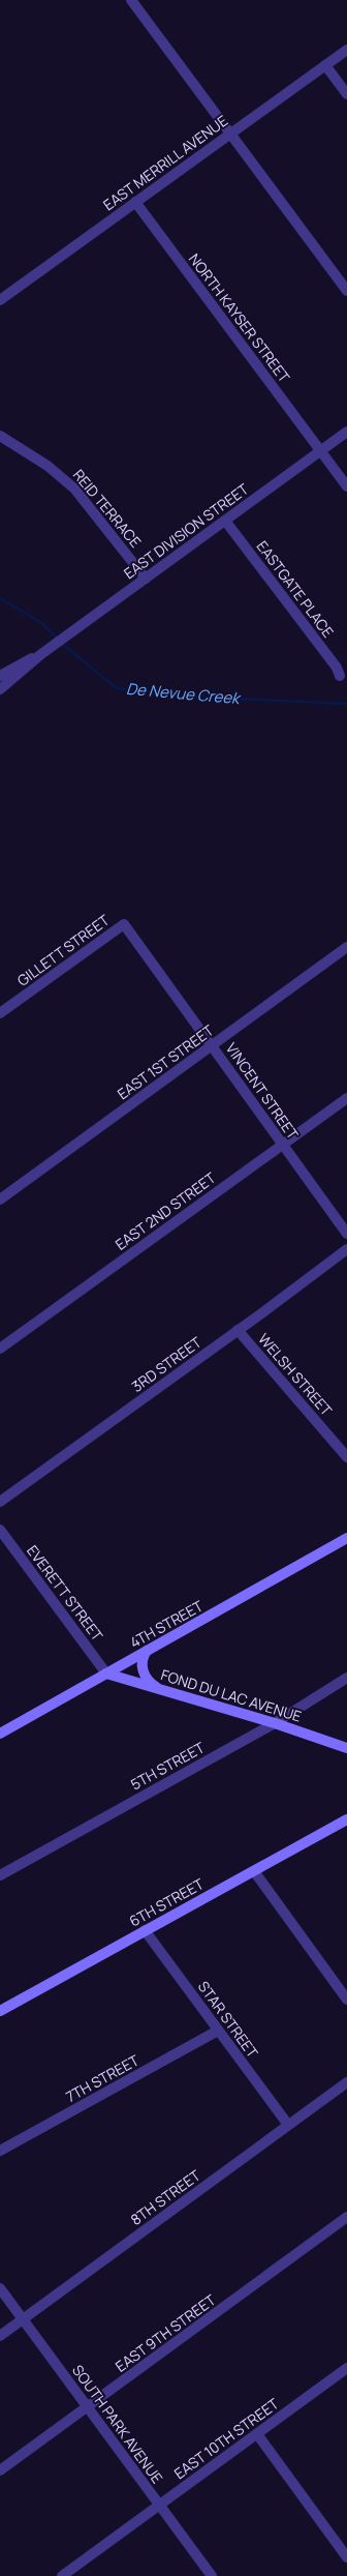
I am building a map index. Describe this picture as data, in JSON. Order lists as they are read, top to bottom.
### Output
{
  "streets": {
    "street": [
      "EAST MERRILL AVENUE",
      "NORTH KAYSER STREET",
      "REID TERRACE",
      "EAST DIVISION STREET",
      "EASTGATE PLACE",
      "GILLETT STREET",
      "EAST 1ST STREET",
      "VINCENT STREET",
      "EAST 2ND STREET",
      "3RD STREET",
      "WELSH STREET",
      "EVERETT STREET",
      "4TH STREET",
      "FOND DU LAC AVENUE",
      "5TH STREET",
      "6TH STREET",
      "STAR STREET",
      "7TH STREET",
      "8TH STREET",
      "EAST 9TH STREET",
      "SOUTH PARK AVENUE",
      "EAST 10TH STREET"
    ]
  },
  "crossings": [
    ["EAST MERRILL AVENUE", "NORTH KAYSER STREET"],
    ["NORTH KAYSER STREET", "EAST DIVISION STREET"],
    ["REID TERRACE", "EAST DIVISION STREET"],
    ["EAST DIVISION STREET", "EASTGATE PLACE"],
    ["GILLETT STREET", "VINCENT STREET"],
    ["EAST 1ST STREET", "VINCENT STREET"],
    ["VINCENT STREET", "EAST 2ND STREET"],
    ["3RD STREET", "WELSH STREET"],
    ["EVERETT STREET", "4TH STREET"],
    ["EVERETT STREET", "FOND DU LAC AVENUE"],
    ["4TH STREET", "FOND DU LAC AVENUE"],
    ["FOND DU LAC AVENUE", "5TH STREET"],
    ["6TH STREET", "STAR STREET"],
    ["STAR STREET", "7TH STREET"],
    ["STAR STREET", "8TH STREET"],
    ["8TH STREET", "SOUTH PARK AVENUE"],
    ["EAST 9TH STREET", "SOUTH PARK AVENUE"],
    ["SOUTH PARK AVENUE", "EAST 10TH STREET"]
  ],
  "water": ["De Nevue Creek"]
}
